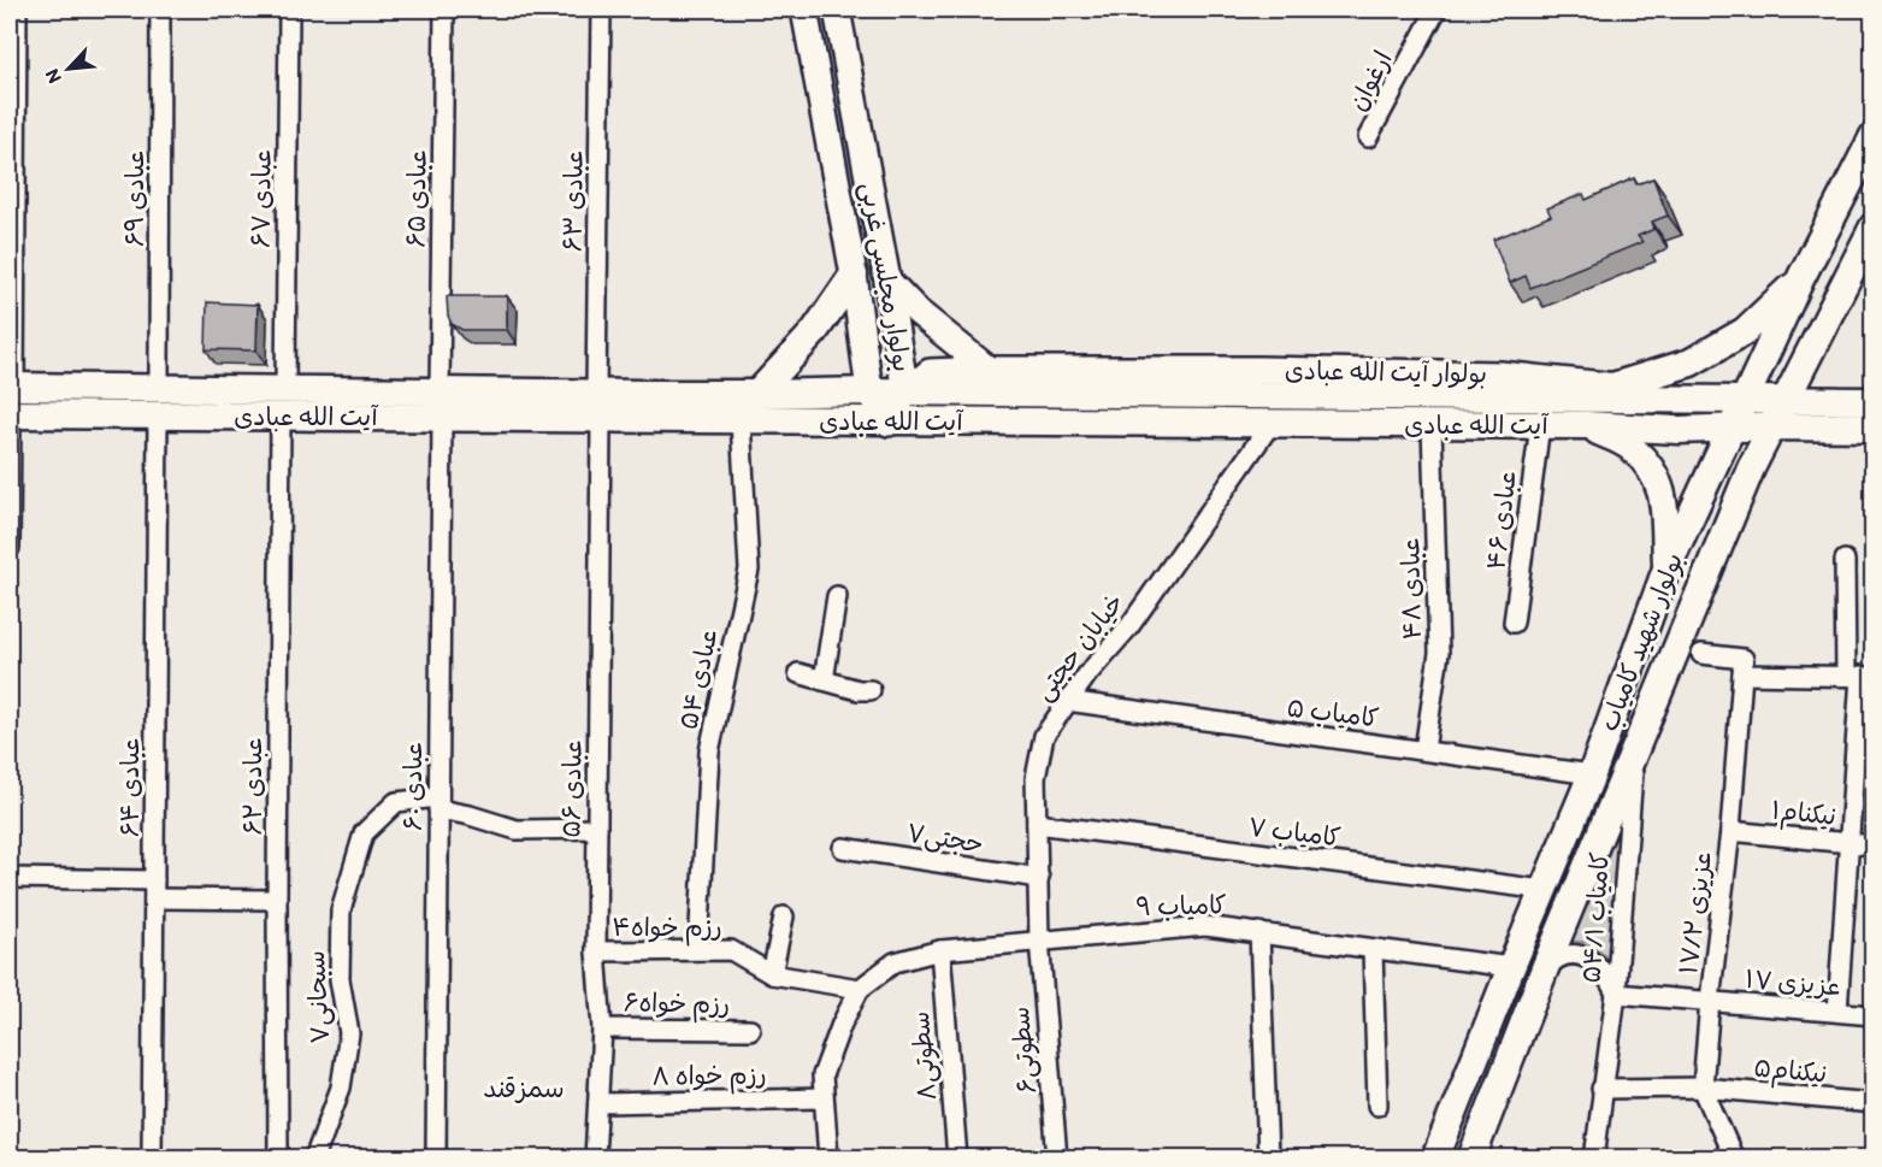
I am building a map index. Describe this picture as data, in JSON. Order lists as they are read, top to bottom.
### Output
{
  "streets": {
    "main road": [
      "بولوار مجلسی غربی",
      "بولوار آیت الله عبادی",
      "آیت الله عبادی",
      "بولوار شهید کامیاب"
    ],
    "street": [
      "ارغوان",
      "عبادی ۶۹",
      "عبادی ۶۷",
      "عبادی ۶۵",
      "عبادی ۶۳",
      "عبادی ۴۶",
      "عبادی ۴۸",
      "خیابان حجتی",
      "عبادی ۵۴",
      "کامیاب ۵",
      "عبادی ۶۲",
      "عبادی ۶۰",
      "عبادی ۶۴",
      "عبادی ۵۶",
      "نیکنام۱",
      "کامیاب ۷",
      "حجتی۷",
      "کامیاب ۹",
      "عزیزی ۱۷/۲",
      "کامیاب ۵۴/۱",
      "رزم خواه۴",
      "عزیزی ۱۷",
      "سبحانی۷",
      "رزم خواه۶",
      "سطوتی۶",
      "سطوتی۸",
      "نیکنام۵",
      "رزم خواه ۸"
    ]
  },
  "crossings": [
    ["عبادی ۶۹", "آیت الله عبادی"],
    ["عبادی ۶۷", "آیت الله عبادی"],
    ["عبادی ۶۵", "آیت الله عبادی"],
    ["عبادی ۶۵", "عبادی ۶۰"],
    ["عبادی ۶۳", "آیت الله عبادی"],
    ["عبادی ۶۳", "عبادی ۵۶"],
    ["بولوار مجلسی غربی", "بولوار آیت الله عبادی"],
    ["بولوار مجلسی غربی", "آیت الله عبادی"],
    ["بولوار آیت الله عبادی", "آیت الله عبادی"],
    ["بولوار آیت الله عبادی", "بولوار شهید کامیاب"],
    ["آیت الله عبادی", "عبادی ۴۶"],
    ["آیت الله عبادی", "عبادی ۴۸"],
    ["آیت الله عبادی", "بولوار شهید کامیاب"],
    ["آیت الله عبادی", "خیابان حجتی"],
    ["آیت الله عبادی", "عبادی ۵۴"],
    ["آیت الله عبادی", "عبادی ۶۲"],
    ["آیت الله عبادی", "عبادی ۶۰"],
    ["آیت الله عبادی", "عبادی ۶۴"],
    ["آیت الله عبادی", "عبادی ۵۶"],
    ["عبادی ۴۸", "کامیاب ۵"],
    ["بولوار شهید کامیاب", "کامیاب ۵"],
    ["بولوار شهید کامیاب", "کامیاب ۷"],
    ["بولوار شهید کامیاب", "کامیاب ۹"],
    ["بولوار شهید کامیاب", "کامیاب ۵۴/۱"],
    ["خیابان حجتی", "کامیاب ۵"],
    ["خیابان حجتی", "کامیاب ۷"],
    ["خیابان حجتی", "حجتی۷"],
    ["خیابان حجتی", "کامیاب ۹"],
    ["خیابان حجتی", "سطوتی۶"],
    ["عبادی ۵۴", "رزم خواه۴"],
    ["عبادی ۶۰", "سبحانی۷"],
    ["عبادی ۵۶", "رزم خواه۴"],
    ["عبادی ۵۶", "سبحانی۷"],
    ["عبادی ۵۶", "رزم خواه۶"],
    ["عبادی ۵۶", "رزم خواه ۸"],
    ["نیکنام۱", "عزیزی ۱۷/۲"],
    ["کامیاب ۹", "رزم خواه۴"],
    ["کامیاب ۹", "سطوتی۶"],
    ["کامیاب ۹", "سطوتی۸"],
    ["عزیزی ۱۷/۲", "عزیزی ۱۷"],
    ["کامیاب ۵۴/۱", "عزیزی ۱۷"],
    ["کامیاب ۵۴/۱", "نیکنام۵"],
    ["عزیزی ۱۷", "نیکنام۵"]
  ],
  "districts": ["سمزقند"],
  "north": "bottom left"
}
